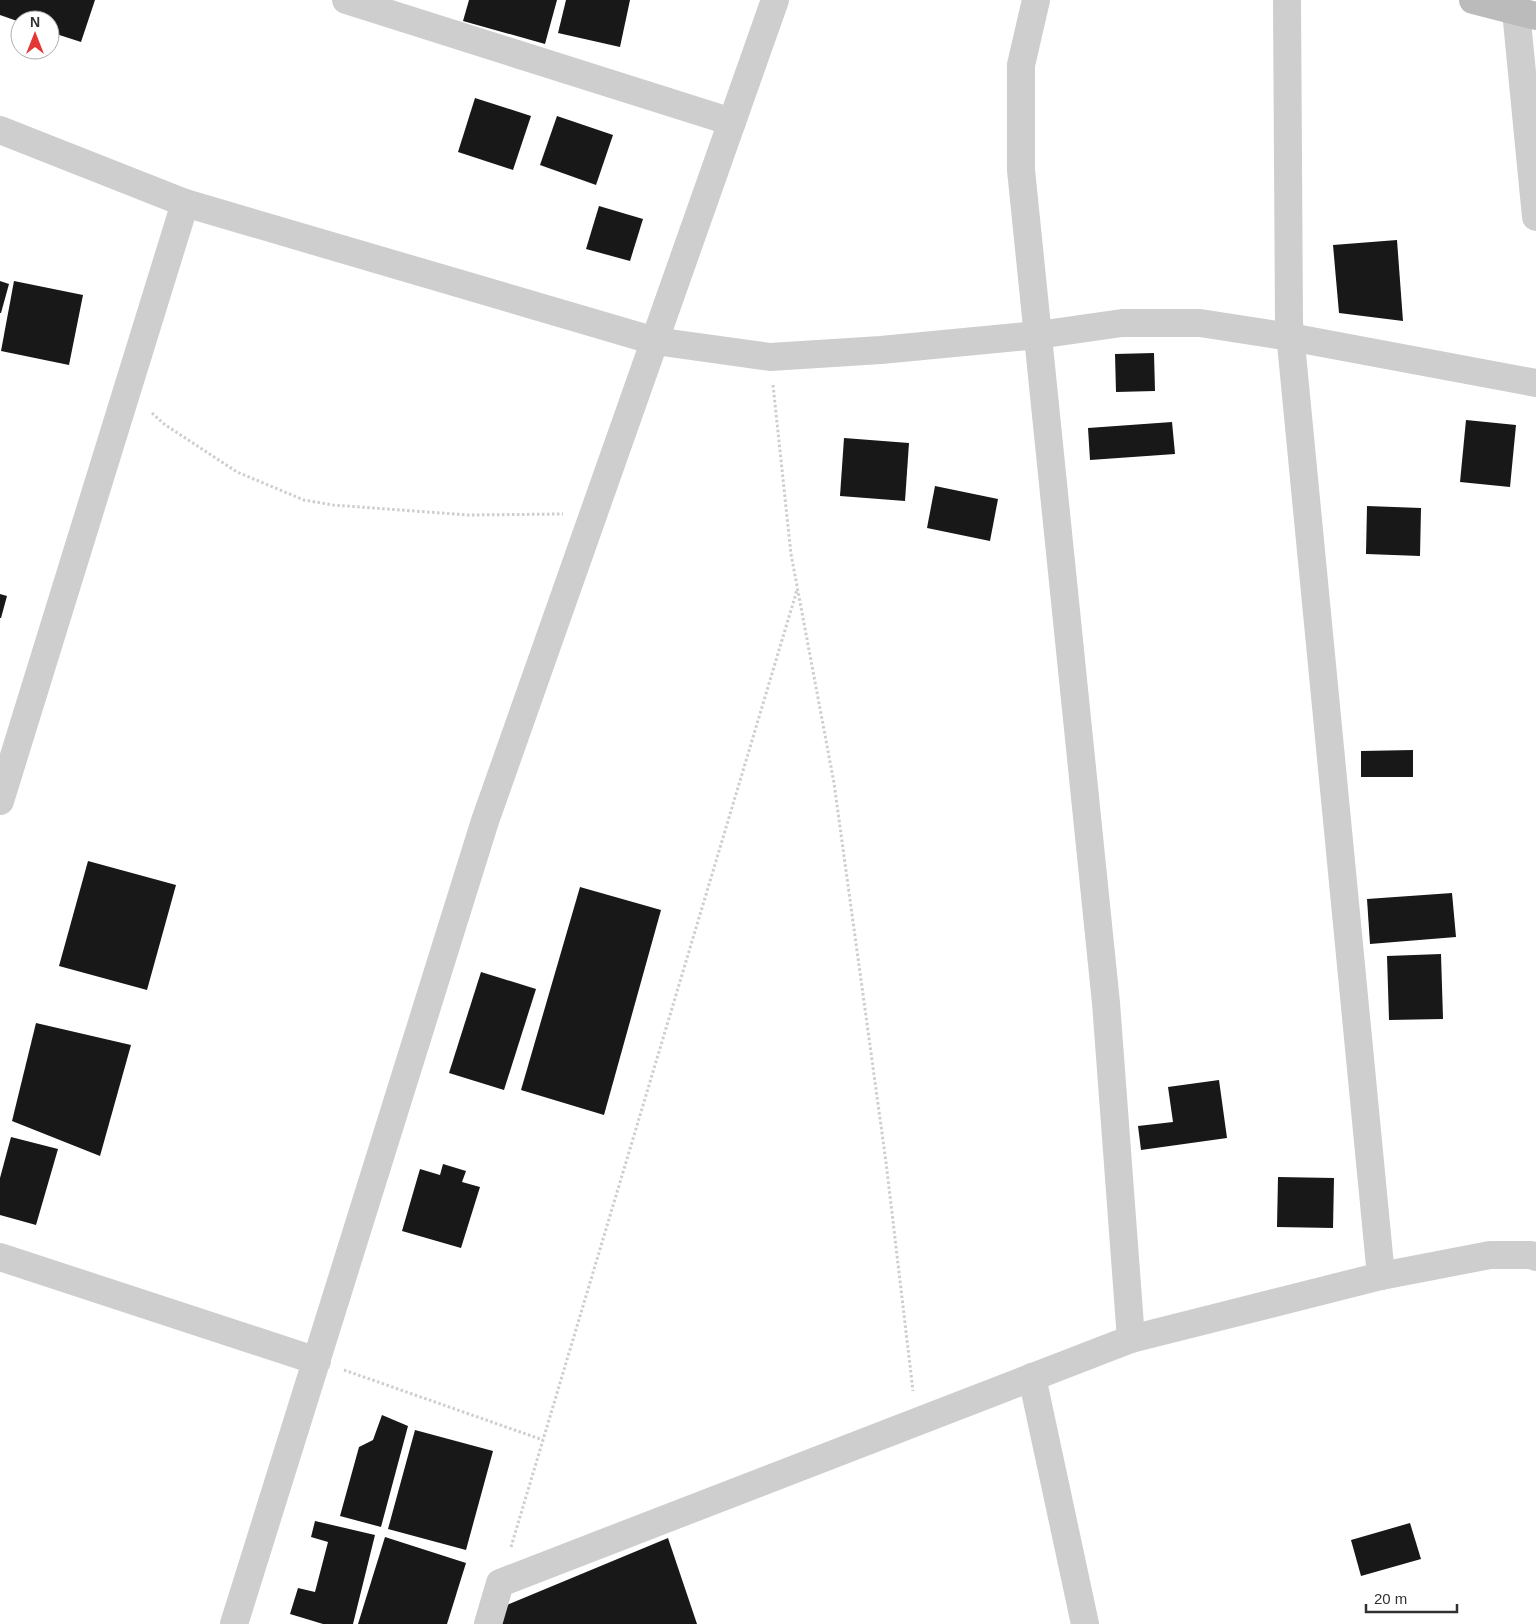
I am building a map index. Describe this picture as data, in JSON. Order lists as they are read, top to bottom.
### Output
{
  "scale_bar": "20 m",
  "north": "top"
}
